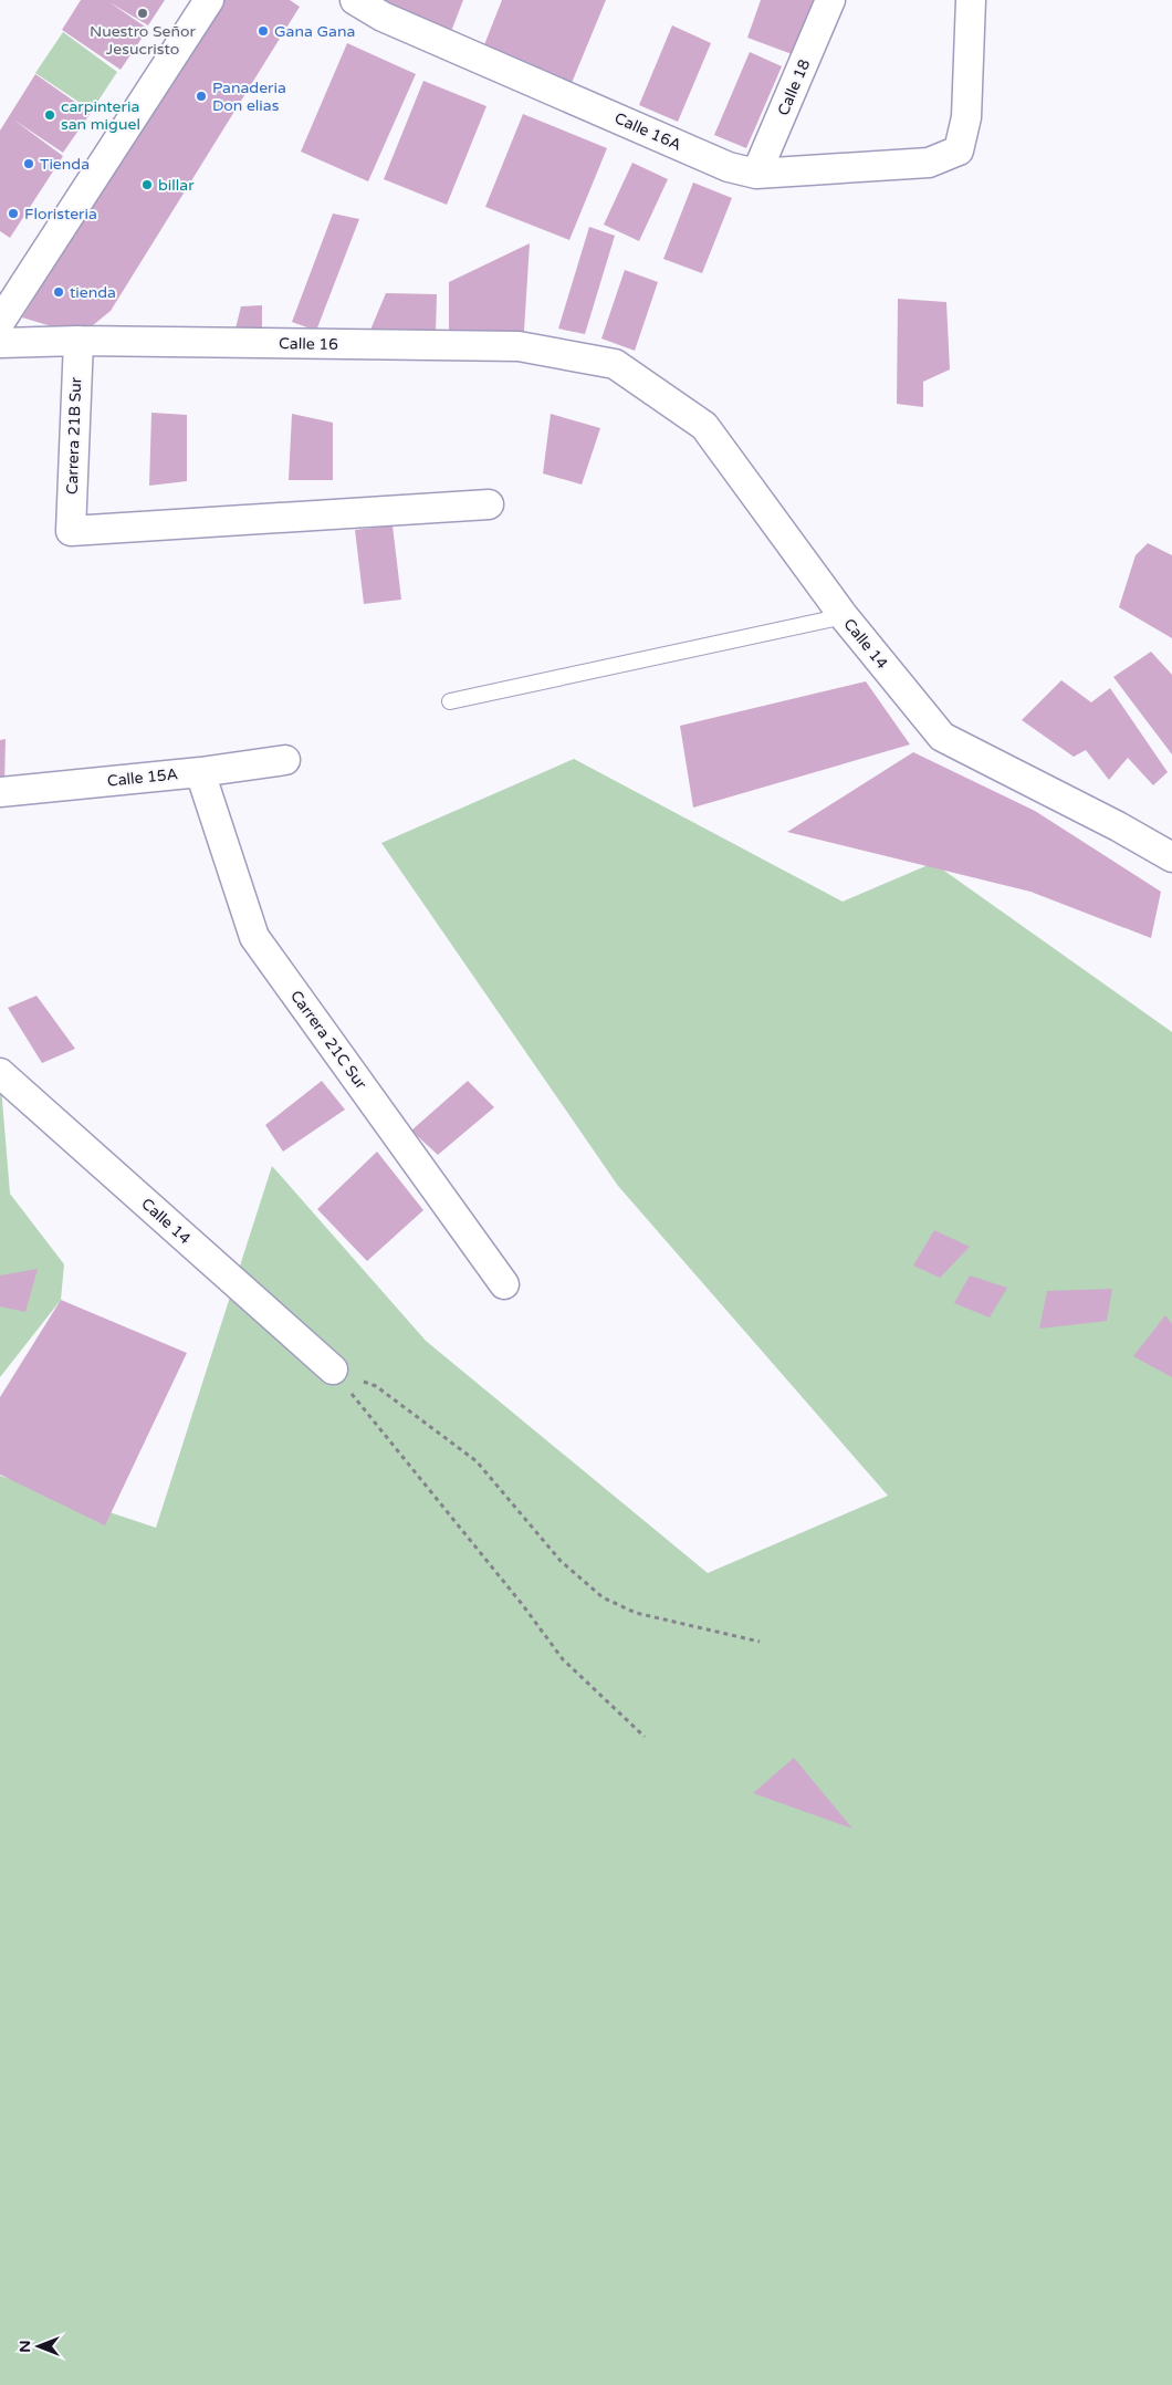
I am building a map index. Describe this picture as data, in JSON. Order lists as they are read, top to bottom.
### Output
{
  "streets": {
    "street": [
      "Calle 18",
      "Calle 16A",
      "Calle 16",
      "Carrera 21B Sur",
      "Calle 14",
      "Calle 15A",
      "Carrera 21C Sur"
    ]
  },
  "crossings": [
    ["Calle 18", "Calle 16A"],
    ["Calle 16", "Carrera 21B Sur"],
    ["Calle 16", "Calle 14"],
    ["Calle 15A", "Carrera 21C Sur"]
  ],
  "places": [
    "Nuestro Señor Jesucristo",
    "Gana Gana",
    "Panaderia Don elias",
    "carpinteria san miguel",
    "Tienda",
    "billar",
    "Floristeria",
    "tienda"
  ],
  "north": "left"
}
